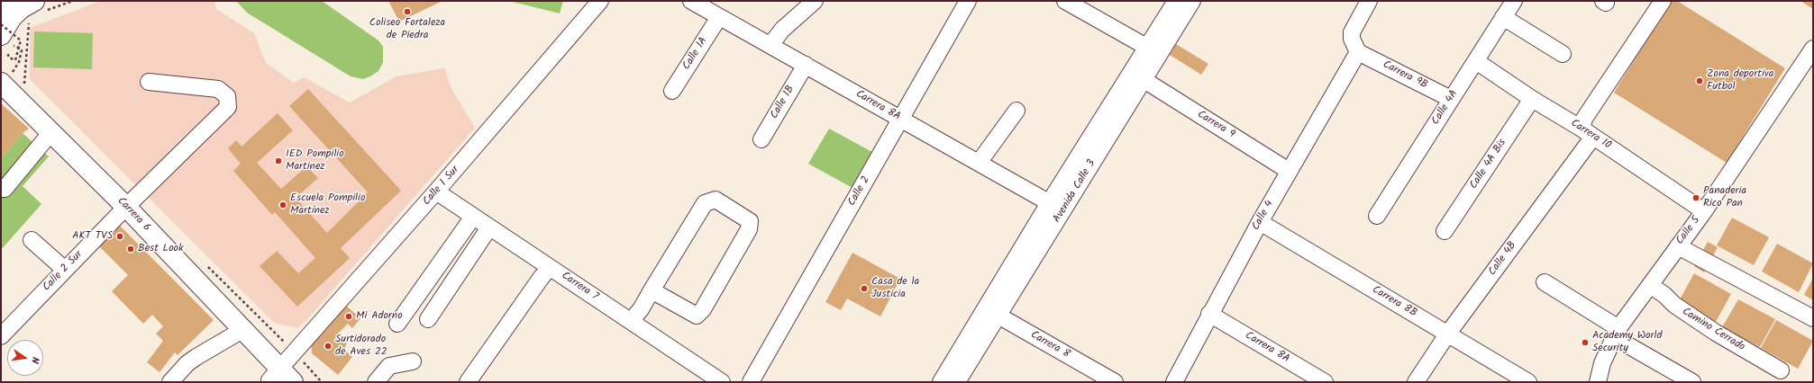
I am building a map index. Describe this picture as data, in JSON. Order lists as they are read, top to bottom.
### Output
{
  "streets": {
    "main road": ["Carrera 6"],
    "street": [
      "Calle 1A",
      "Carrera 9B",
      "Calle 1B",
      "Carrera 8A",
      "Calle 4A",
      "Carrera 9",
      "Carrera 10",
      "Calle 4A Bis",
      "Calle 1 Sur",
      "Calle 2",
      "Avenida Calle 3",
      "Calle 4",
      "Calle 5",
      "Calle 4B",
      "Calle 2 Sur",
      "Carrera 7",
      "Carrera 8B",
      "Camino Cerrado",
      "Carrera 8"
    ]
  },
  "crossings": [
    ["Calle 1A", "Carrera 8A"],
    ["Carrera 9B", "Calle 4A"],
    ["Carrera 9B", "Calle 4"],
    ["Calle 1B", "Carrera 8A"],
    ["Carrera 8A", "Calle 2"],
    ["Carrera 8A", "Avenida Calle 3"],
    ["Carrera 8A", "Calle 4"],
    ["Calle 4A", "Carrera 10"],
    ["Carrera 9", "Avenida Calle 3"],
    ["Carrera 9", "Calle 4"],
    ["Carrera 10", "Calle 4A Bis"],
    ["Carrera 10", "Calle 5"],
    ["Carrera 10", "Calle 4B"],
    ["Calle 1 Sur", "Carrera 6"],
    ["Calle 1 Sur", "Carrera 7"],
    ["Avenida Calle 3", "Carrera 8"],
    ["Carrera 6", "Calle 2 Sur"],
    ["Calle 4", "Carrera 8B"],
    ["Calle 5", "Camino Cerrado"],
    ["Calle 4B", "Carrera 8B"]
  ],
  "places": [
    "Coliseo Fortaleza de Piedra",
    "Zona deportiva Futbol",
    "IED Pompilio Martinez",
    "Panaderia Rico Pan",
    "Escuela Pompilio Martínez",
    "AKT TVS",
    "Best Look",
    "Casa de la Justicia",
    "Mi Adorno",
    "Academy World Security",
    "Surtidorado de Aves 22"
  ],
  "north": "right"
}
